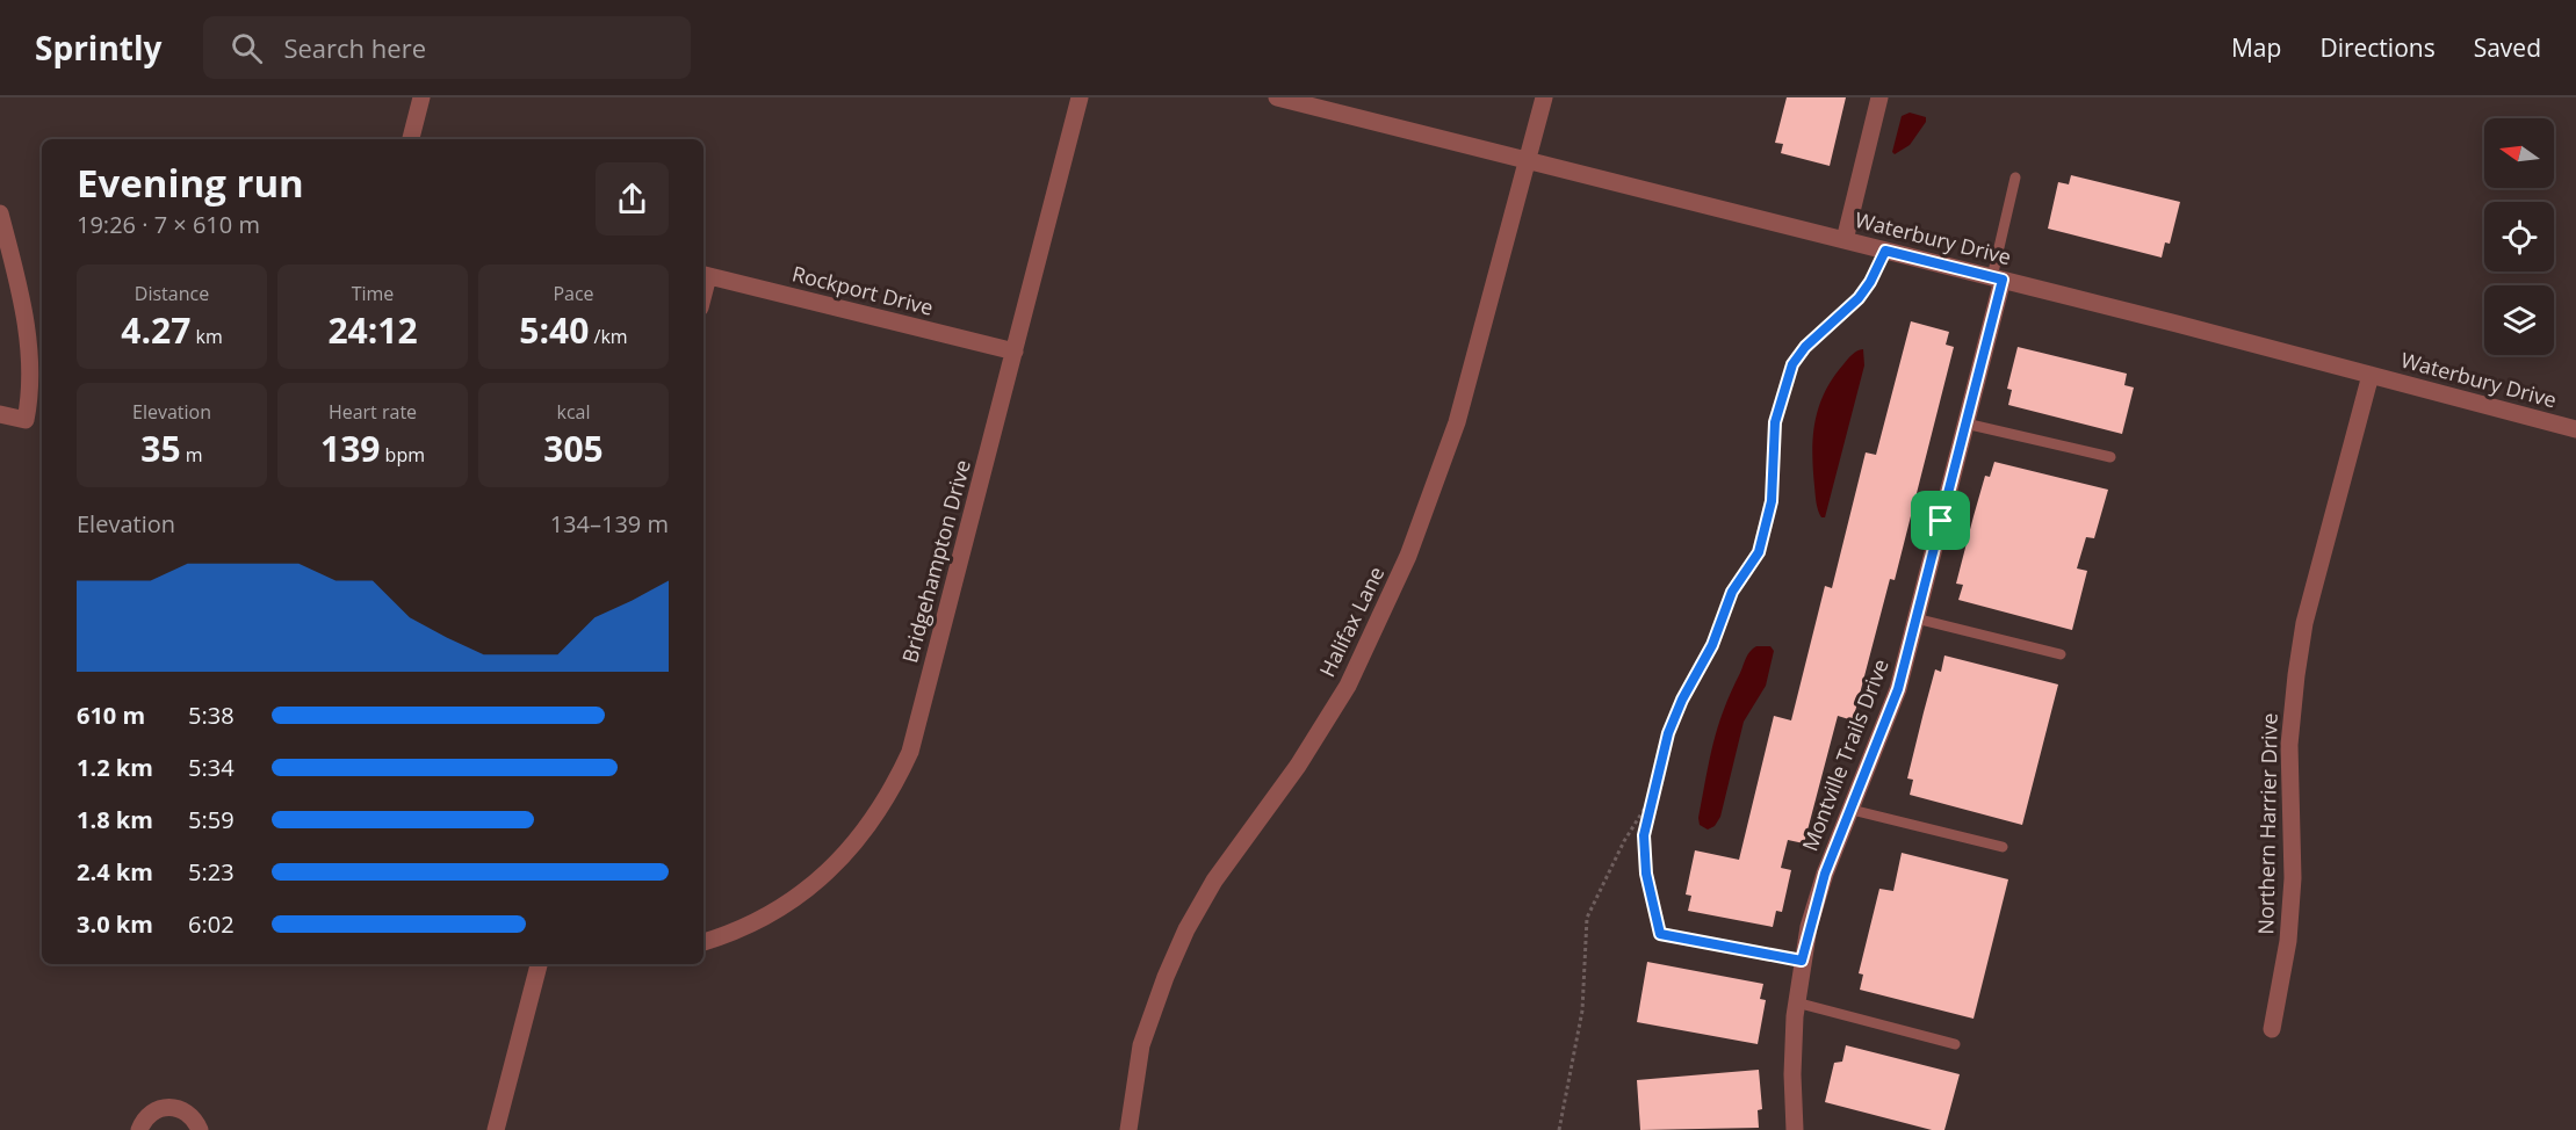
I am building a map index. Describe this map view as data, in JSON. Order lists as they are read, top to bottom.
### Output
{
  "streets": {
    "street": [
      "Waterbury Drive",
      "Rockport Drive",
      "Bridgehampton Drive",
      "Halifax Lane",
      "Montville Trails Drive",
      "Northern Harrier Drive"
    ]
  },
  "crossings": [
    ["Waterbury Drive", "Halifax Lane"],
    ["Waterbury Drive", "Montville Trails Drive"],
    ["Waterbury Drive", "Northern Harrier Drive"],
    ["Rockport Drive", "Bridgehampton Drive"]
  ],
  "north": "left",
  "page": {
    "header": "Sprintly",
    "search": "Search here",
    "nav": ["Map", "Directions", "Saved"],
    "heading": ["Evening run", "19:26 · 7 × 610 m"],
    "stats": [
      ["Distance", "4.27 km"],
      ["Time", "24:12"],
      ["Pace", "5:40 /km"],
      ["Elevation", "35 m"],
      ["Heart rate", "139 bpm"],
      ["kcal", "305"]
    ],
    "chart": ["Elevation", "134–139 m"],
    "list": [
      {
        "name": "610 m",
        "note": "5:38"
      },
      {
        "name": "1.2 km",
        "note": "5:34"
      },
      {
        "name": "1.8 km",
        "note": "5:59"
      },
      {
        "name": "2.4 km",
        "note": "5:23"
      },
      {
        "name": "3.0 km",
        "note": "6:02"
      }
    ]
  }
}
